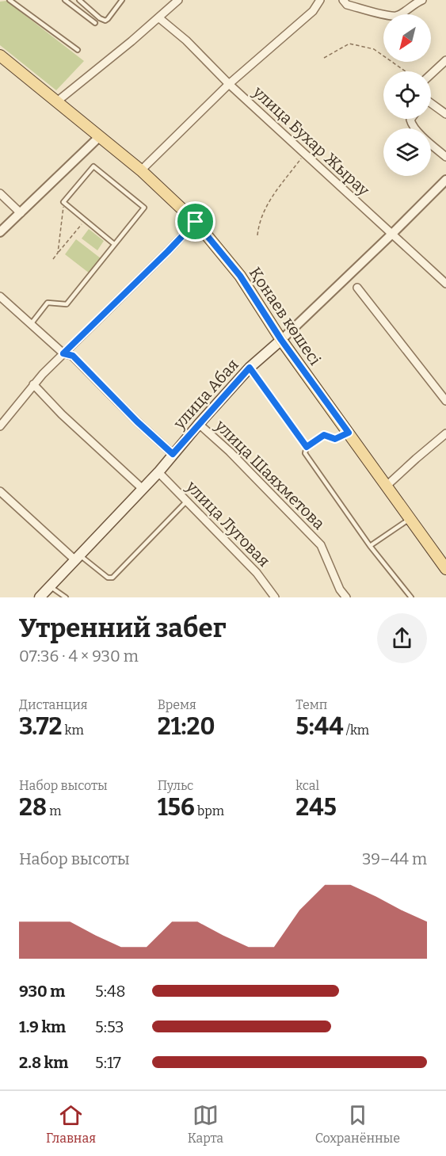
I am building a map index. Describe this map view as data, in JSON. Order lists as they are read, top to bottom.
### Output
{
  "streets": {
    "main road": ["Қонаев көшесі", "улица Абая"],
    "street": ["улица Бухар Жырау", "улица Шаяхметова", "улица Луговая"]
  },
  "crossings": [
    ["улица Бухар Жырау", "улица Абая"],
    ["Қонаев көшесі", "улица Абая"],
    ["улица Абая", "улица Шаяхметова"],
    ["улица Абая", "улица Луговая"]
  ],
  "north": "bottom left",
  "page": {
    "heading": ["Утренний забег", "07:36 · 4 × 930 m"],
    "stats": [
      ["Дистанция", "3.72 km"],
      ["Время", "21:20"],
      ["Темп", "5:44 /km"],
      ["Набор высоты", "28 m"],
      ["Пульс", "156 bpm"],
      ["kcal", "245"]
    ],
    "chart": ["Набор высоты", "39–44 m"],
    "list": [
      {
        "name": "930 m",
        "note": "5:48"
      },
      {
        "name": "1.9 km",
        "note": "5:53"
      },
      {
        "name": "2.8 km",
        "note": "5:17"
      }
    ],
    "tabs": ["Главная", "Карта", "Сохранённые"]
  }
}
